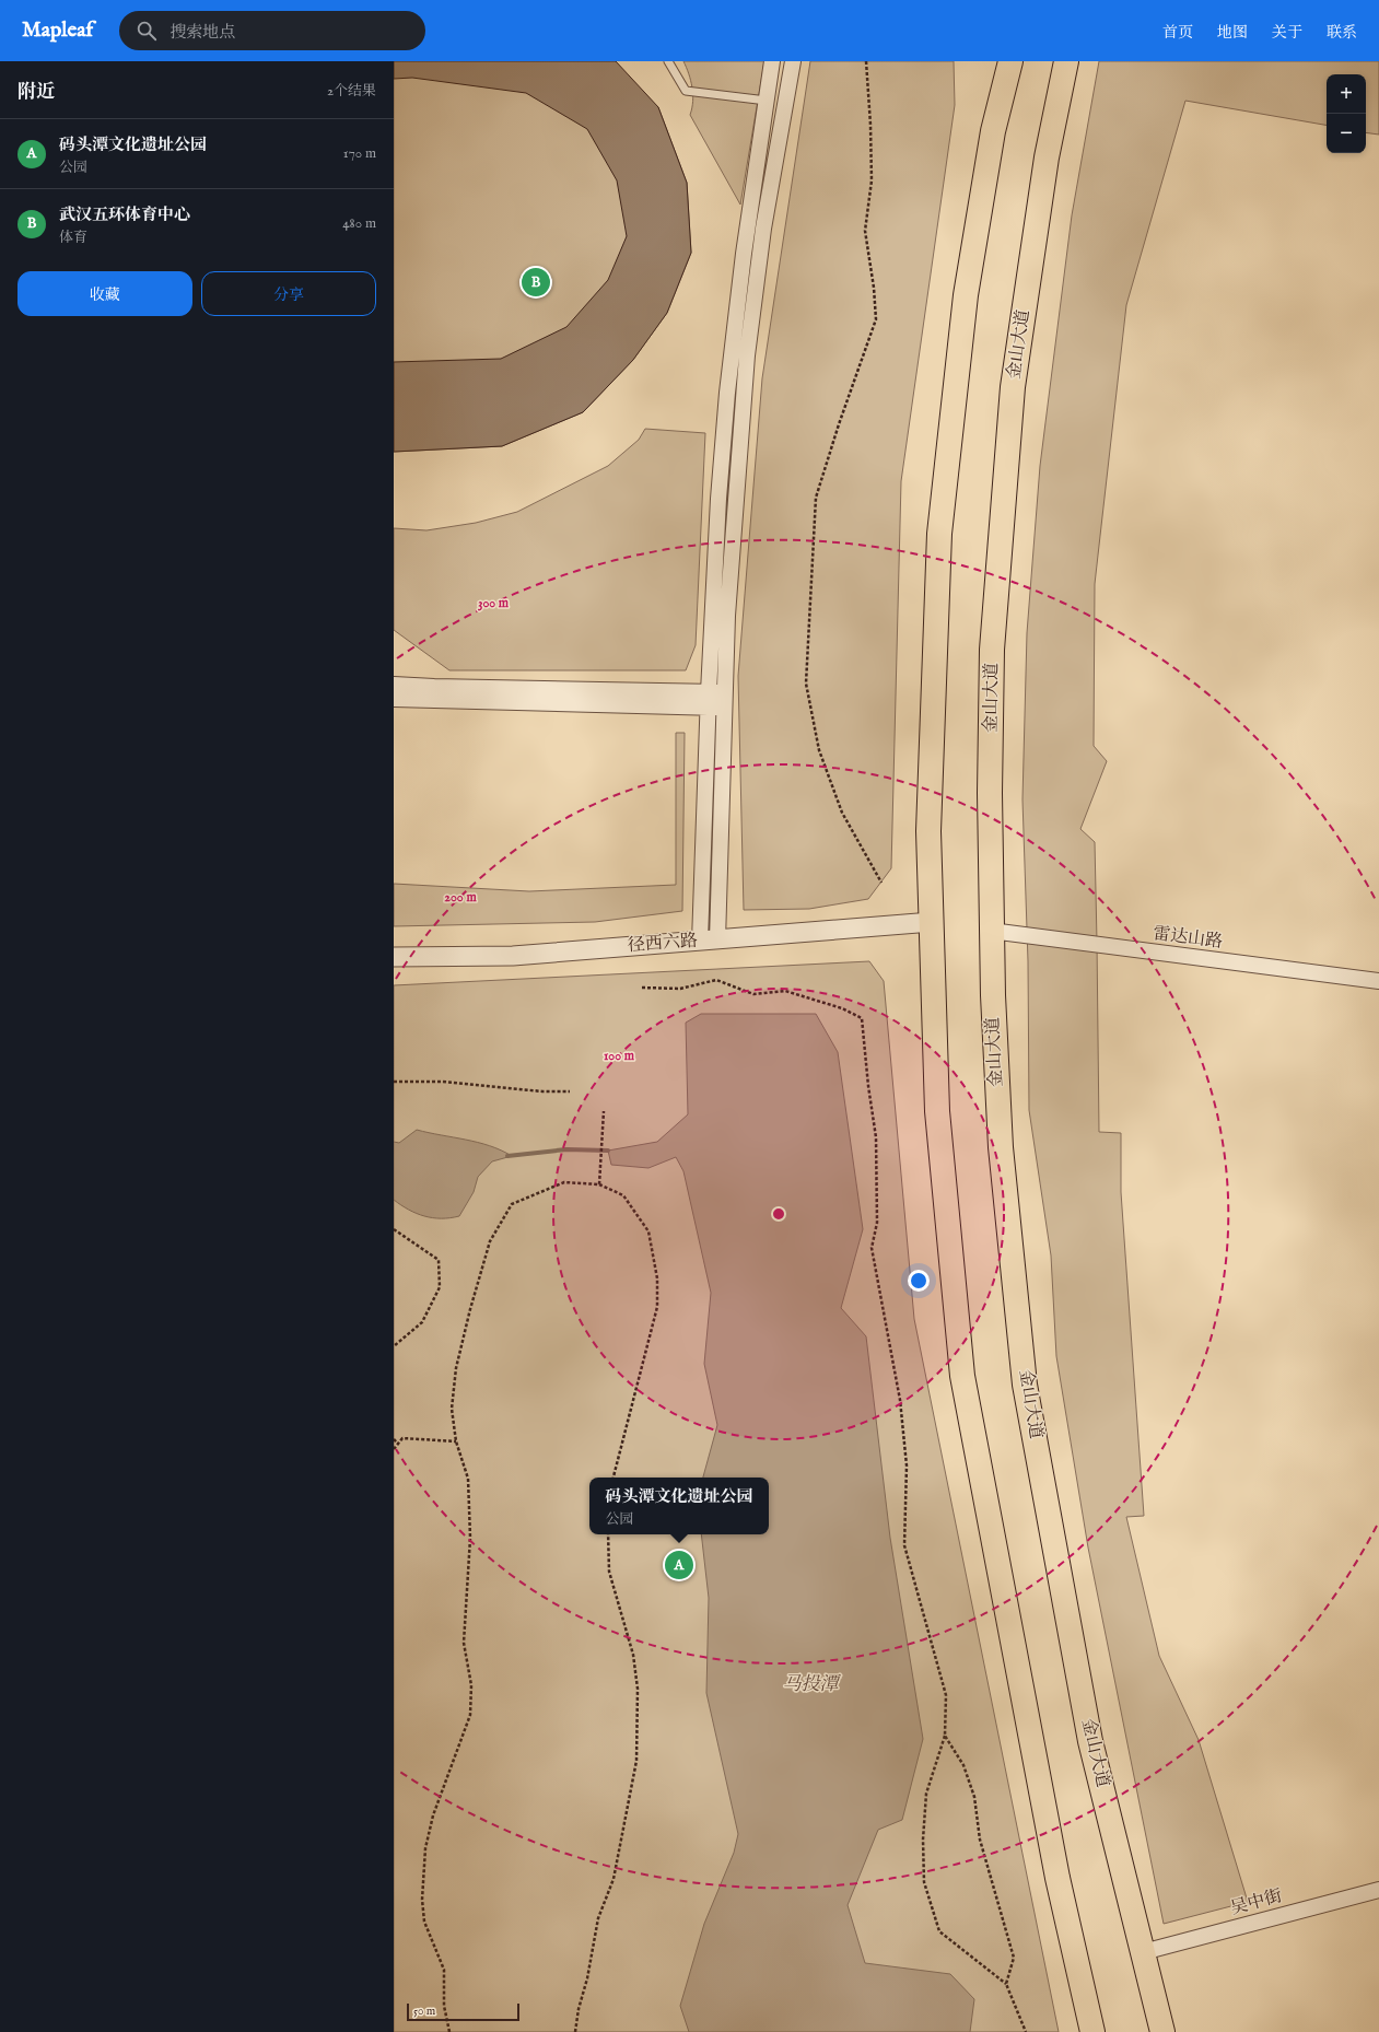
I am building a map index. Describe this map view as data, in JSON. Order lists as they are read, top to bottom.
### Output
{
  "streets": {
    "main road": ["金山大道"],
    "street": ["雷达山路", "径西六路", "吴中街"]
  },
  "crossings": [
    ["金山大道", "雷达山路"],
    ["金山大道", "吴中街"]
  ],
  "water": ["马投潭"],
  "scale_bar": "50 m",
  "page": {
    "header": "Mapleaf",
    "search": "搜索地点",
    "nav": [
      "首页",
      "地图",
      "关于",
      "联系"
    ],
    "heading": ["附近", "2个结果"],
    "map_buttons": ["+", "−"],
    "list": [
      {
        "mark": "A",
        "name": "码头潭文化遗址公园",
        "note": "公园",
        "value": "170 m"
      },
      {
        "mark": "B",
        "name": "武汉五环体育中心",
        "note": "体育",
        "value": "480 m"
      }
    ],
    "buttons": ["收藏", "分享"],
    "pins": ["B", "A"],
    "popup": ["码头潭文化遗址公园", "公园"],
    "scale": "50 m"
  },
  "rings": ["300 m", "200 m", "100 m"]
}
